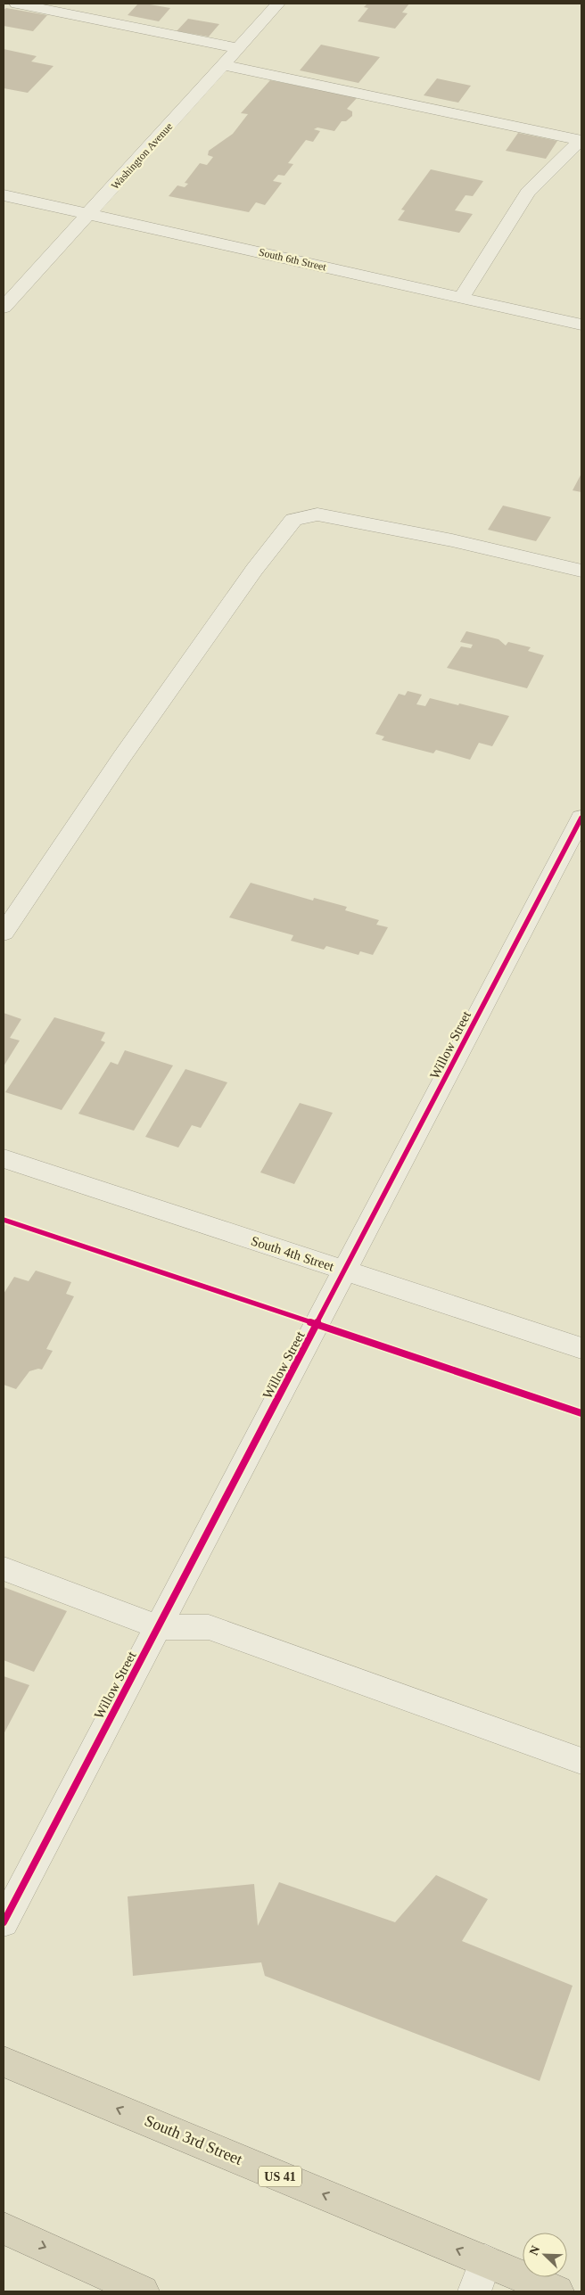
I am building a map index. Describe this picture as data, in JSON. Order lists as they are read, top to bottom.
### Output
{
  "streets": {
    "highway": ["South 3rd Street", "US 41"],
    "street": [
      "Washington Avenue",
      "South 6th Street",
      "Willow Street",
      "South 4th Street"
    ]
  },
  "crossings": [
    ["Washington Avenue", "South 6th Street"],
    ["Willow Street", "South 4th Street"]
  ],
  "one_way": ["South 3rd Street"],
  "north": "top left"
}
